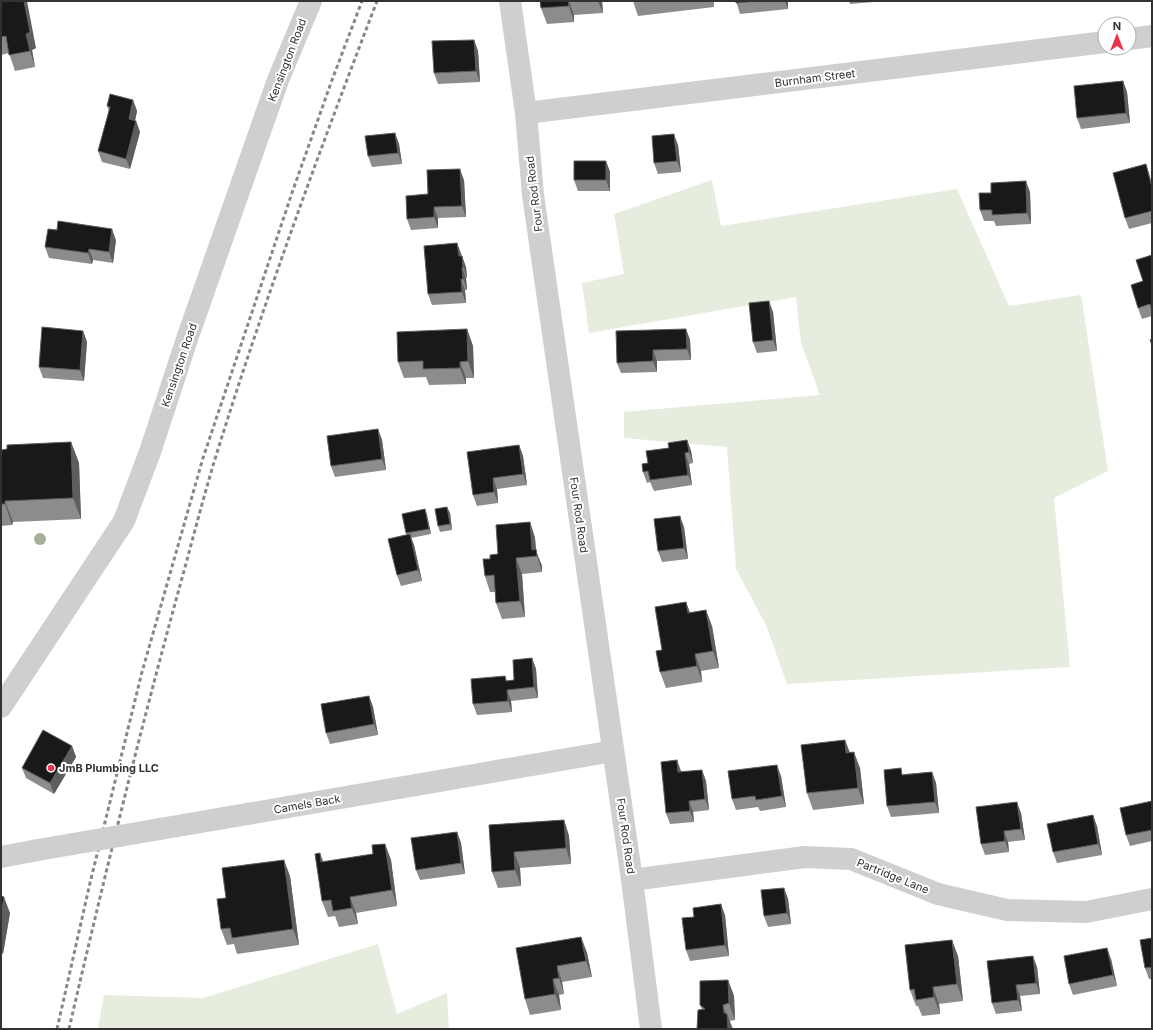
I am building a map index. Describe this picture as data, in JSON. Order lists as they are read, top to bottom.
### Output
{
  "streets": {
    "street": [
      "Kensington Road",
      "Burnham Street",
      "Four Rod Road",
      "Camels Back",
      "Partridge Lane"
    ]
  },
  "crossings": [
    ["Burnham Street", "Four Rod Road"],
    ["Four Rod Road", "Camels Back"],
    ["Four Rod Road", "Partridge Lane"]
  ],
  "places": ["JmB Plumbing LLC"],
  "north": "top"
}
